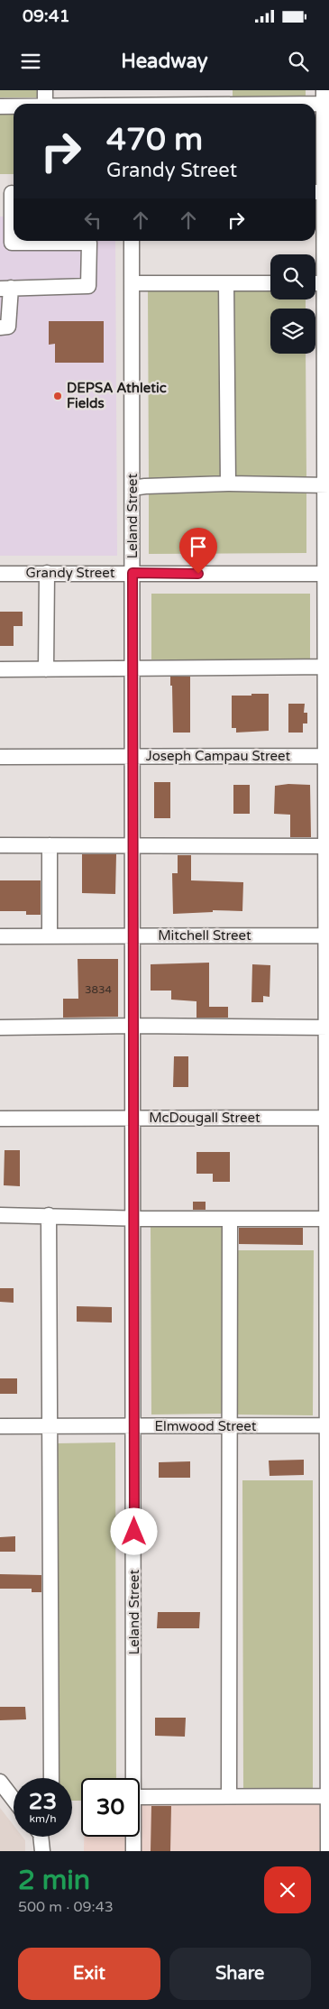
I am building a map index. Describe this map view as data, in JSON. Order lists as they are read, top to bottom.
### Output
{
  "streets": {
    "street": [
      "Leland Street",
      "Grandy Street",
      "Joseph Campau Street",
      "Mitchell Street",
      "McDougall Street",
      "Elmwood Street"
    ]
  },
  "crossings": [
    ["Leland Street", "Grandy Street"],
    ["Leland Street", "Joseph Campau Street"],
    ["Leland Street", "Mitchell Street"],
    ["Leland Street", "McDougall Street"],
    ["Leland Street", "Elmwood Street"]
  ],
  "places": ["DEPSA Athletic Fields"],
  "house_numbers": ["3834"],
  "page": {
    "status": "09:41",
    "header": "Headway",
    "turn": ["470 m", "Grandy Street"],
    "speed": "23 km/h",
    "limit": "30",
    "heading": ["2 min", "500 m · 09:43"],
    "buttons": ["Exit", "Share"]
  }
}
